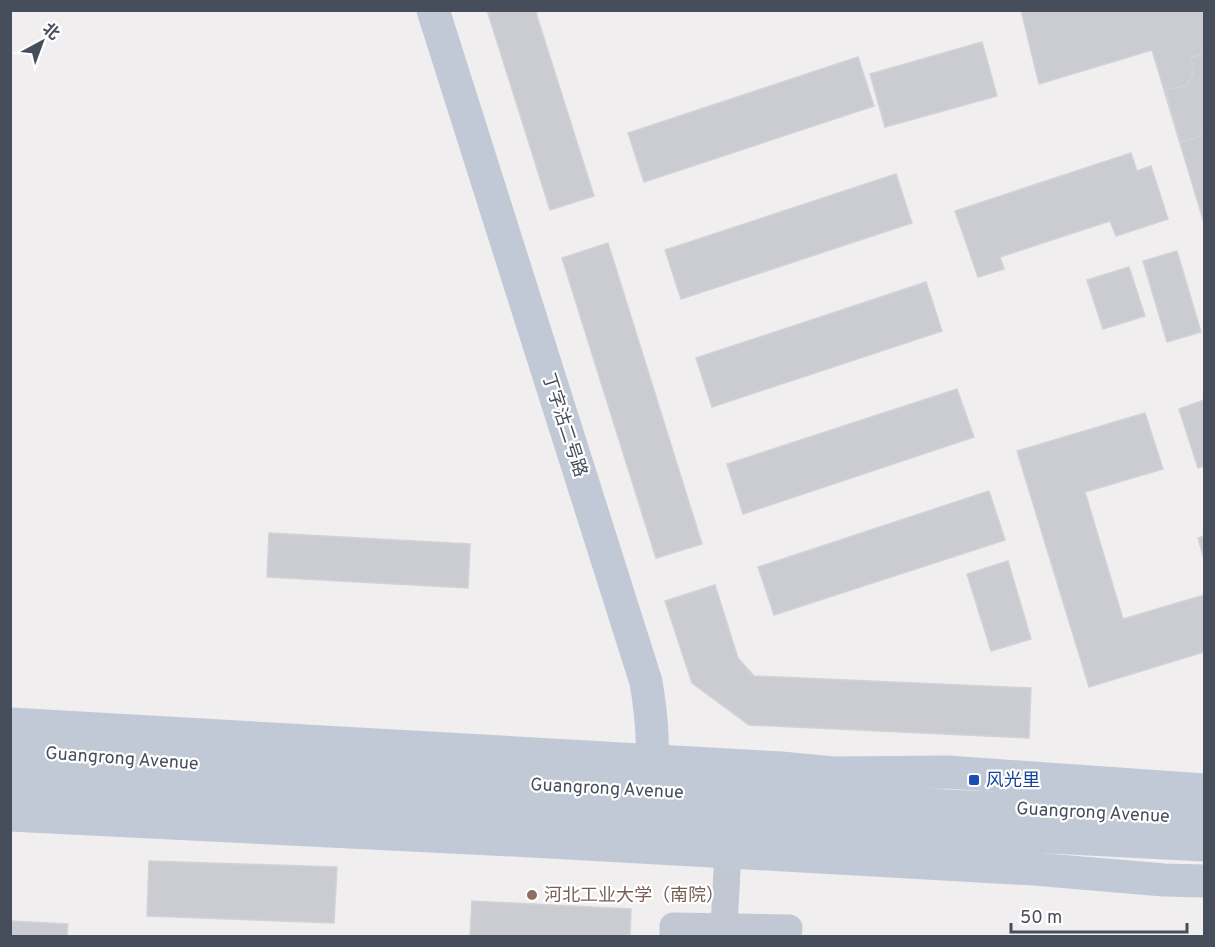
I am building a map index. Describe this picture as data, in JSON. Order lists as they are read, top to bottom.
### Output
{
  "streets": {
    "main road": ["丁字沽二号路", "Guangrong Avenue"]
  },
  "crossings": [
    ["丁字沽二号路", "Guangrong Avenue"]
  ],
  "places": {
    "transit": ["风光里"],
    "other": ["河北工业大学（南院）"]
  },
  "scale_bar": "50 m",
  "north": "top right"
}
